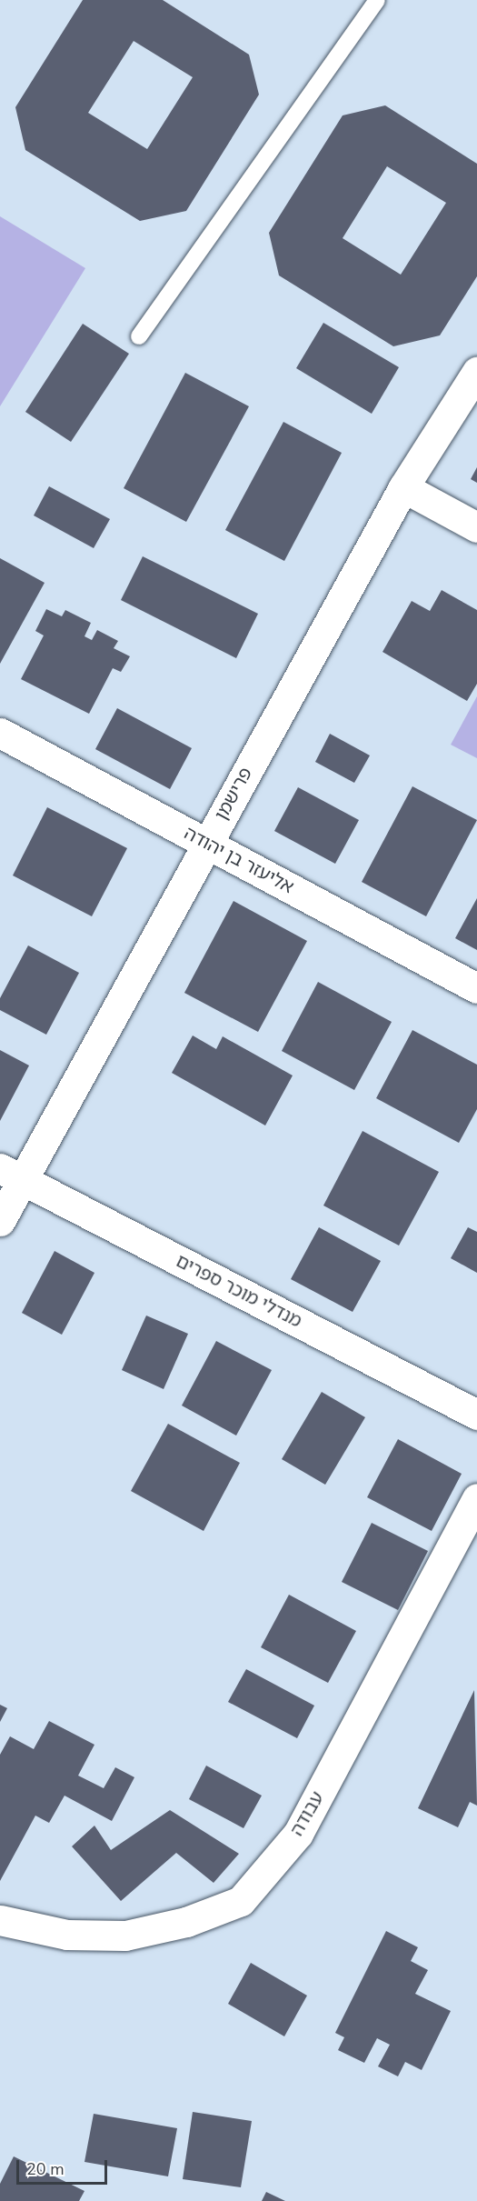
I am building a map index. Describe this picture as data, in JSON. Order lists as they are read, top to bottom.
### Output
{
  "streets": {
    "street": [
      "פרישמן",
      "אליעזר בן יהודה",
      "מנדלי מוכר ספרים",
      "עבודה"
    ]
  },
  "crossings": [
    ["פרישמן", "אליעזר בן יהודה"],
    ["פרישמן", "מנדלי מוכר ספרים"]
  ],
  "scale_bar": "20 m"
}
